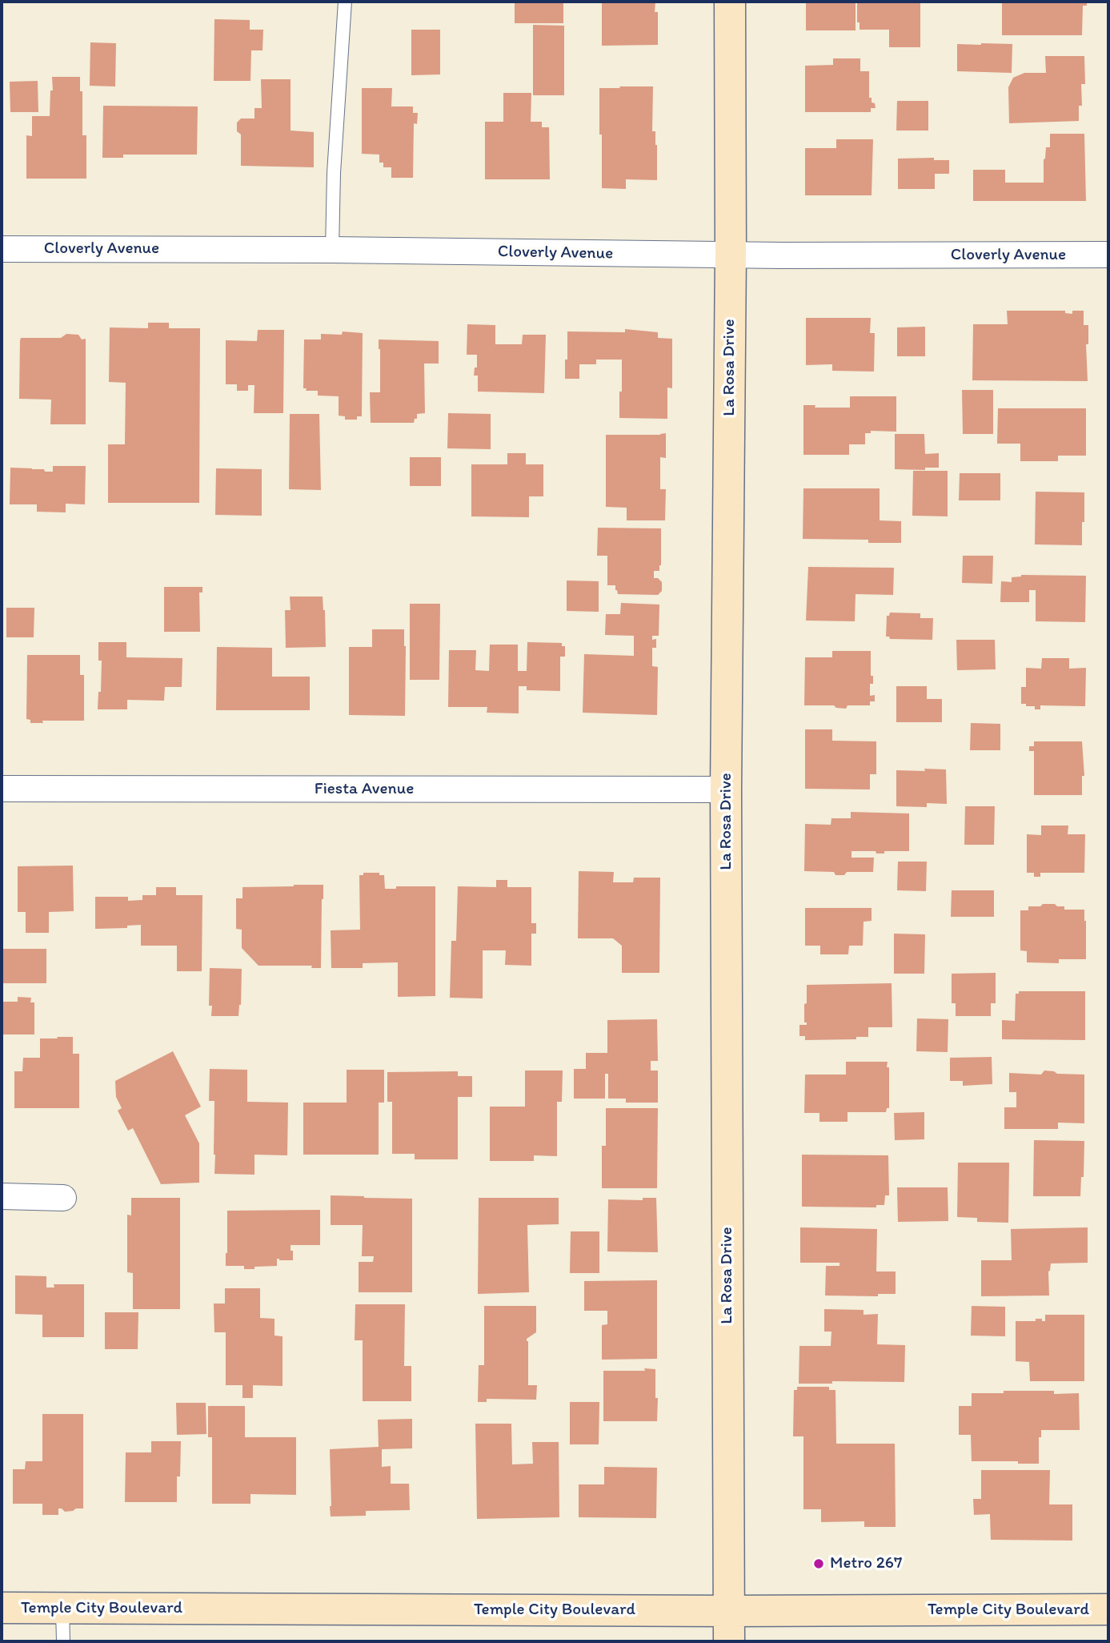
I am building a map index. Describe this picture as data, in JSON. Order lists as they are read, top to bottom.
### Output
{
  "streets": {
    "street": [
      "Cloverly Avenue",
      "La Rosa Drive",
      "Fiesta Avenue",
      "Temple City Boulevard"
    ]
  },
  "crossings": [
    ["Cloverly Avenue", "La Rosa Drive"],
    ["La Rosa Drive", "Fiesta Avenue"],
    ["La Rosa Drive", "Temple City Boulevard"]
  ],
  "places": ["Metro 267"]
}
